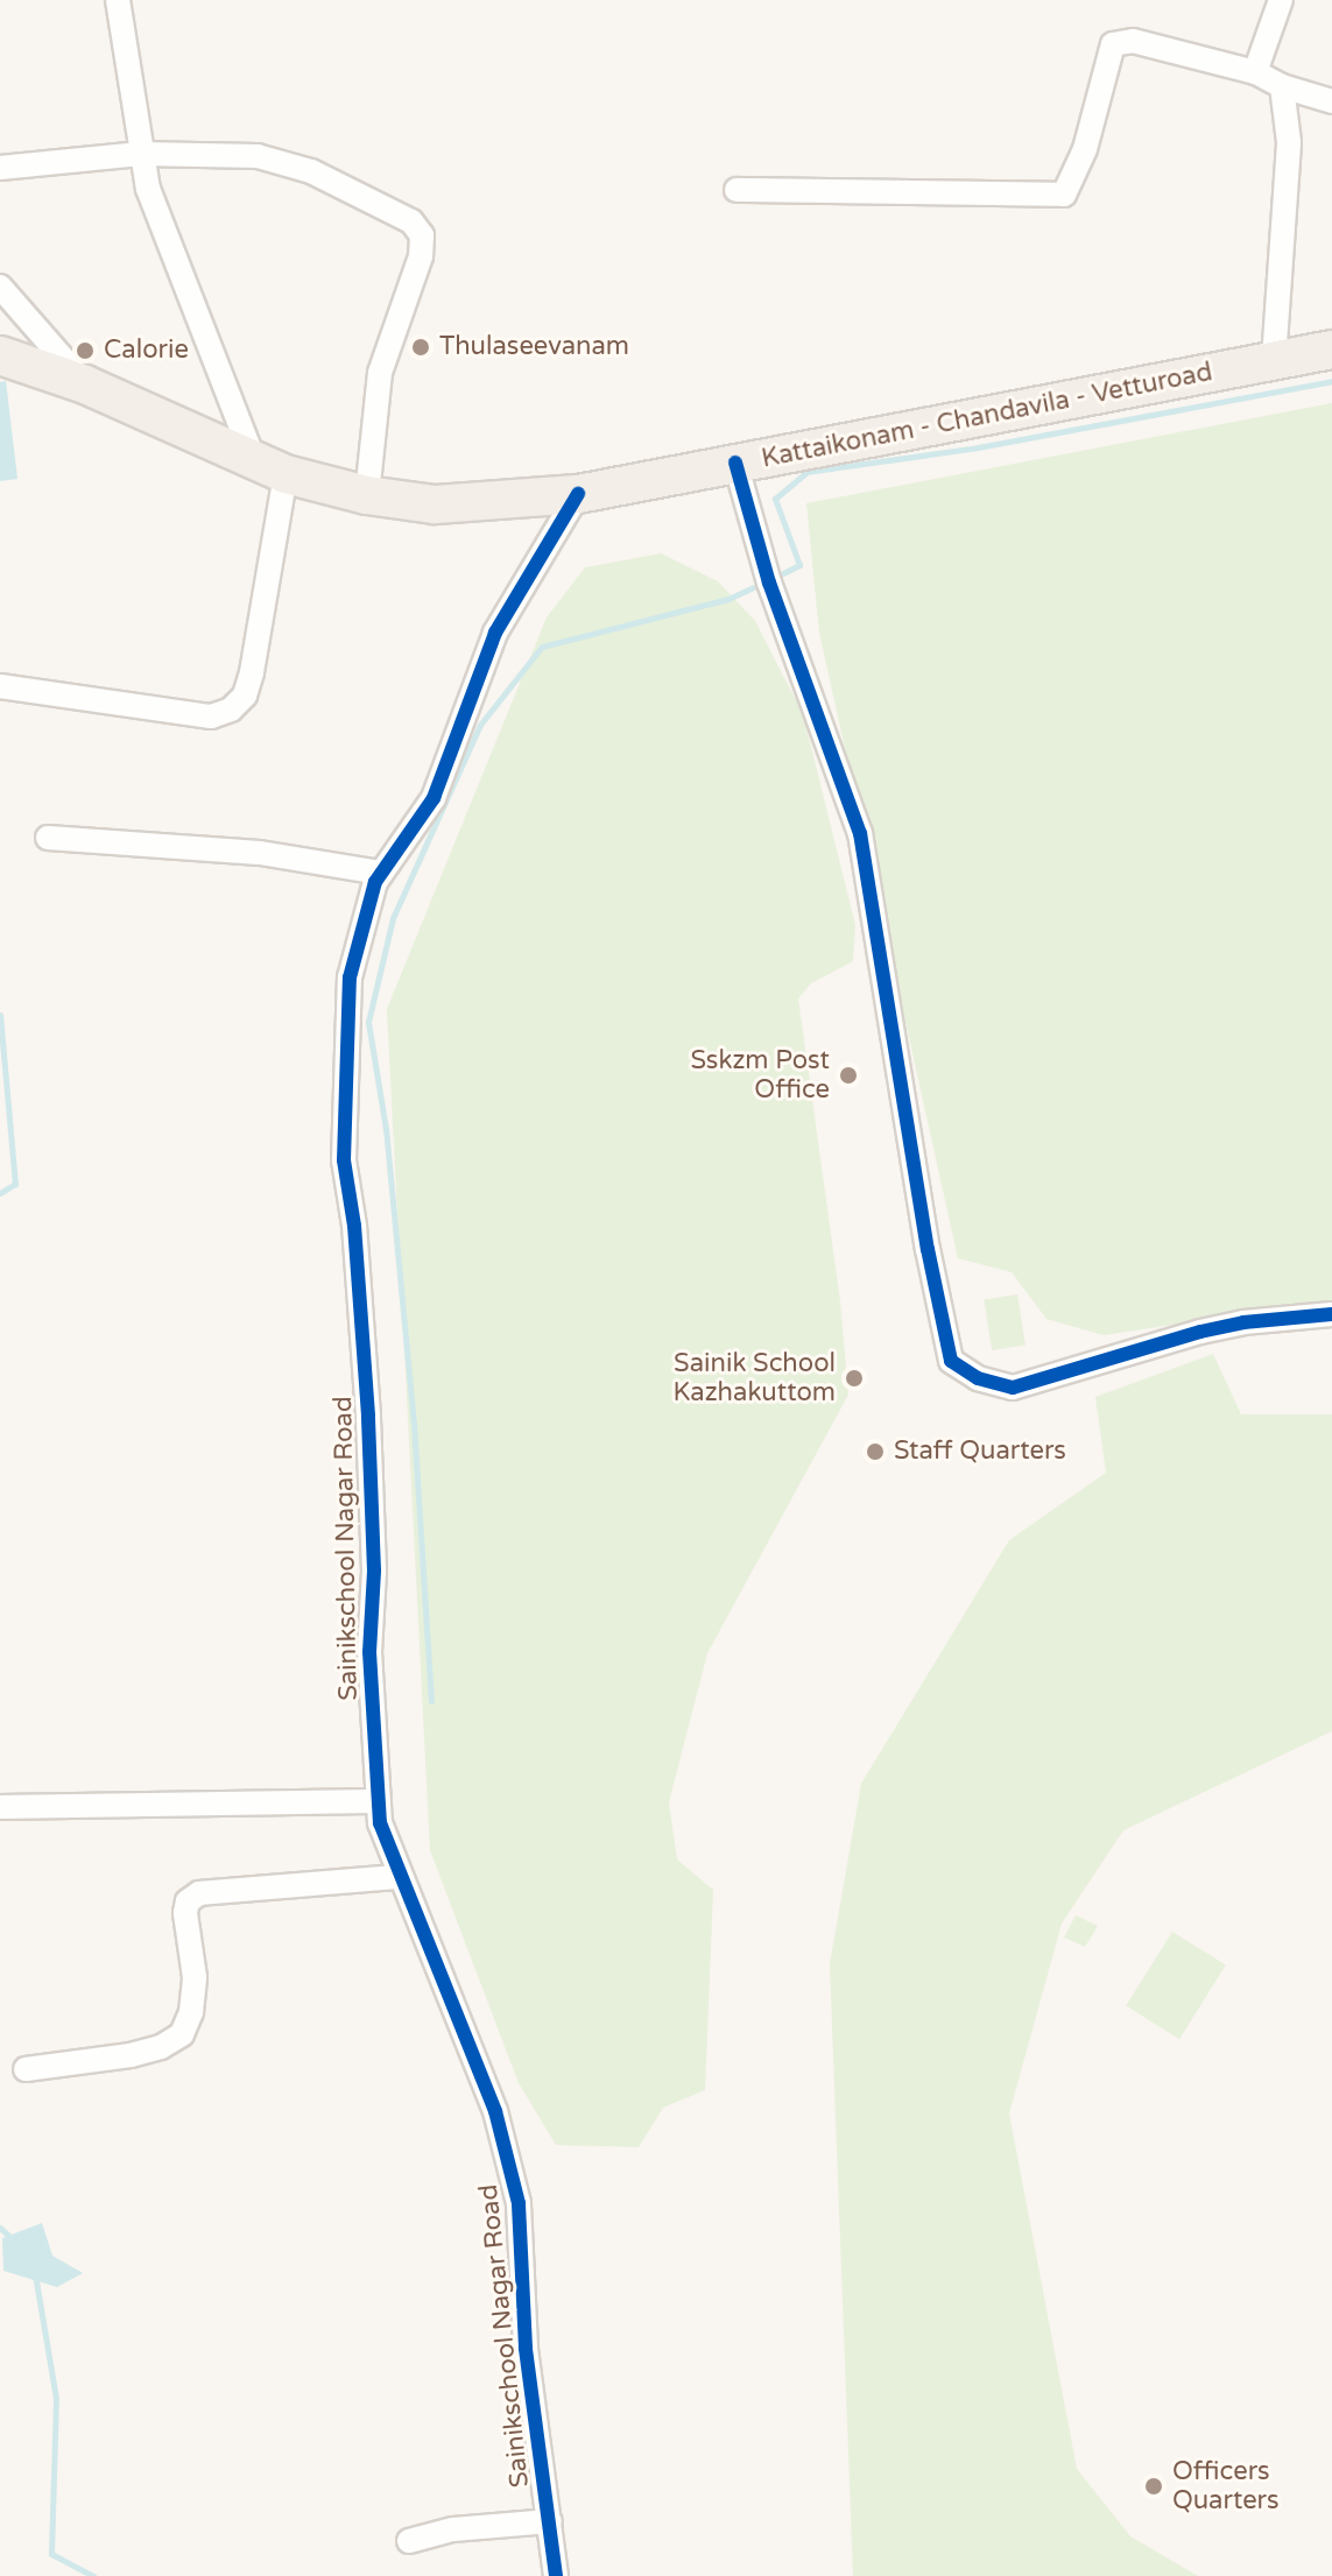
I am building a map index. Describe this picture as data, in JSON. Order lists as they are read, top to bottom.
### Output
{
  "streets": {
    "main road": ["Kattaikonam - Chandavila - Vetturoad"],
    "street": ["Sainikschool Nagar Road"]
  },
  "crossings": [
    ["Kattaikonam - Chandavila - Vetturoad", "Sainikschool Nagar Road"]
  ],
  "places": [
    "Thulaseevanam",
    "Calorie",
    "Sskzm Post Office",
    "Sainik School Kazhakuttom",
    "Staff Quarters",
    "Officers Quarters"
  ]
}
